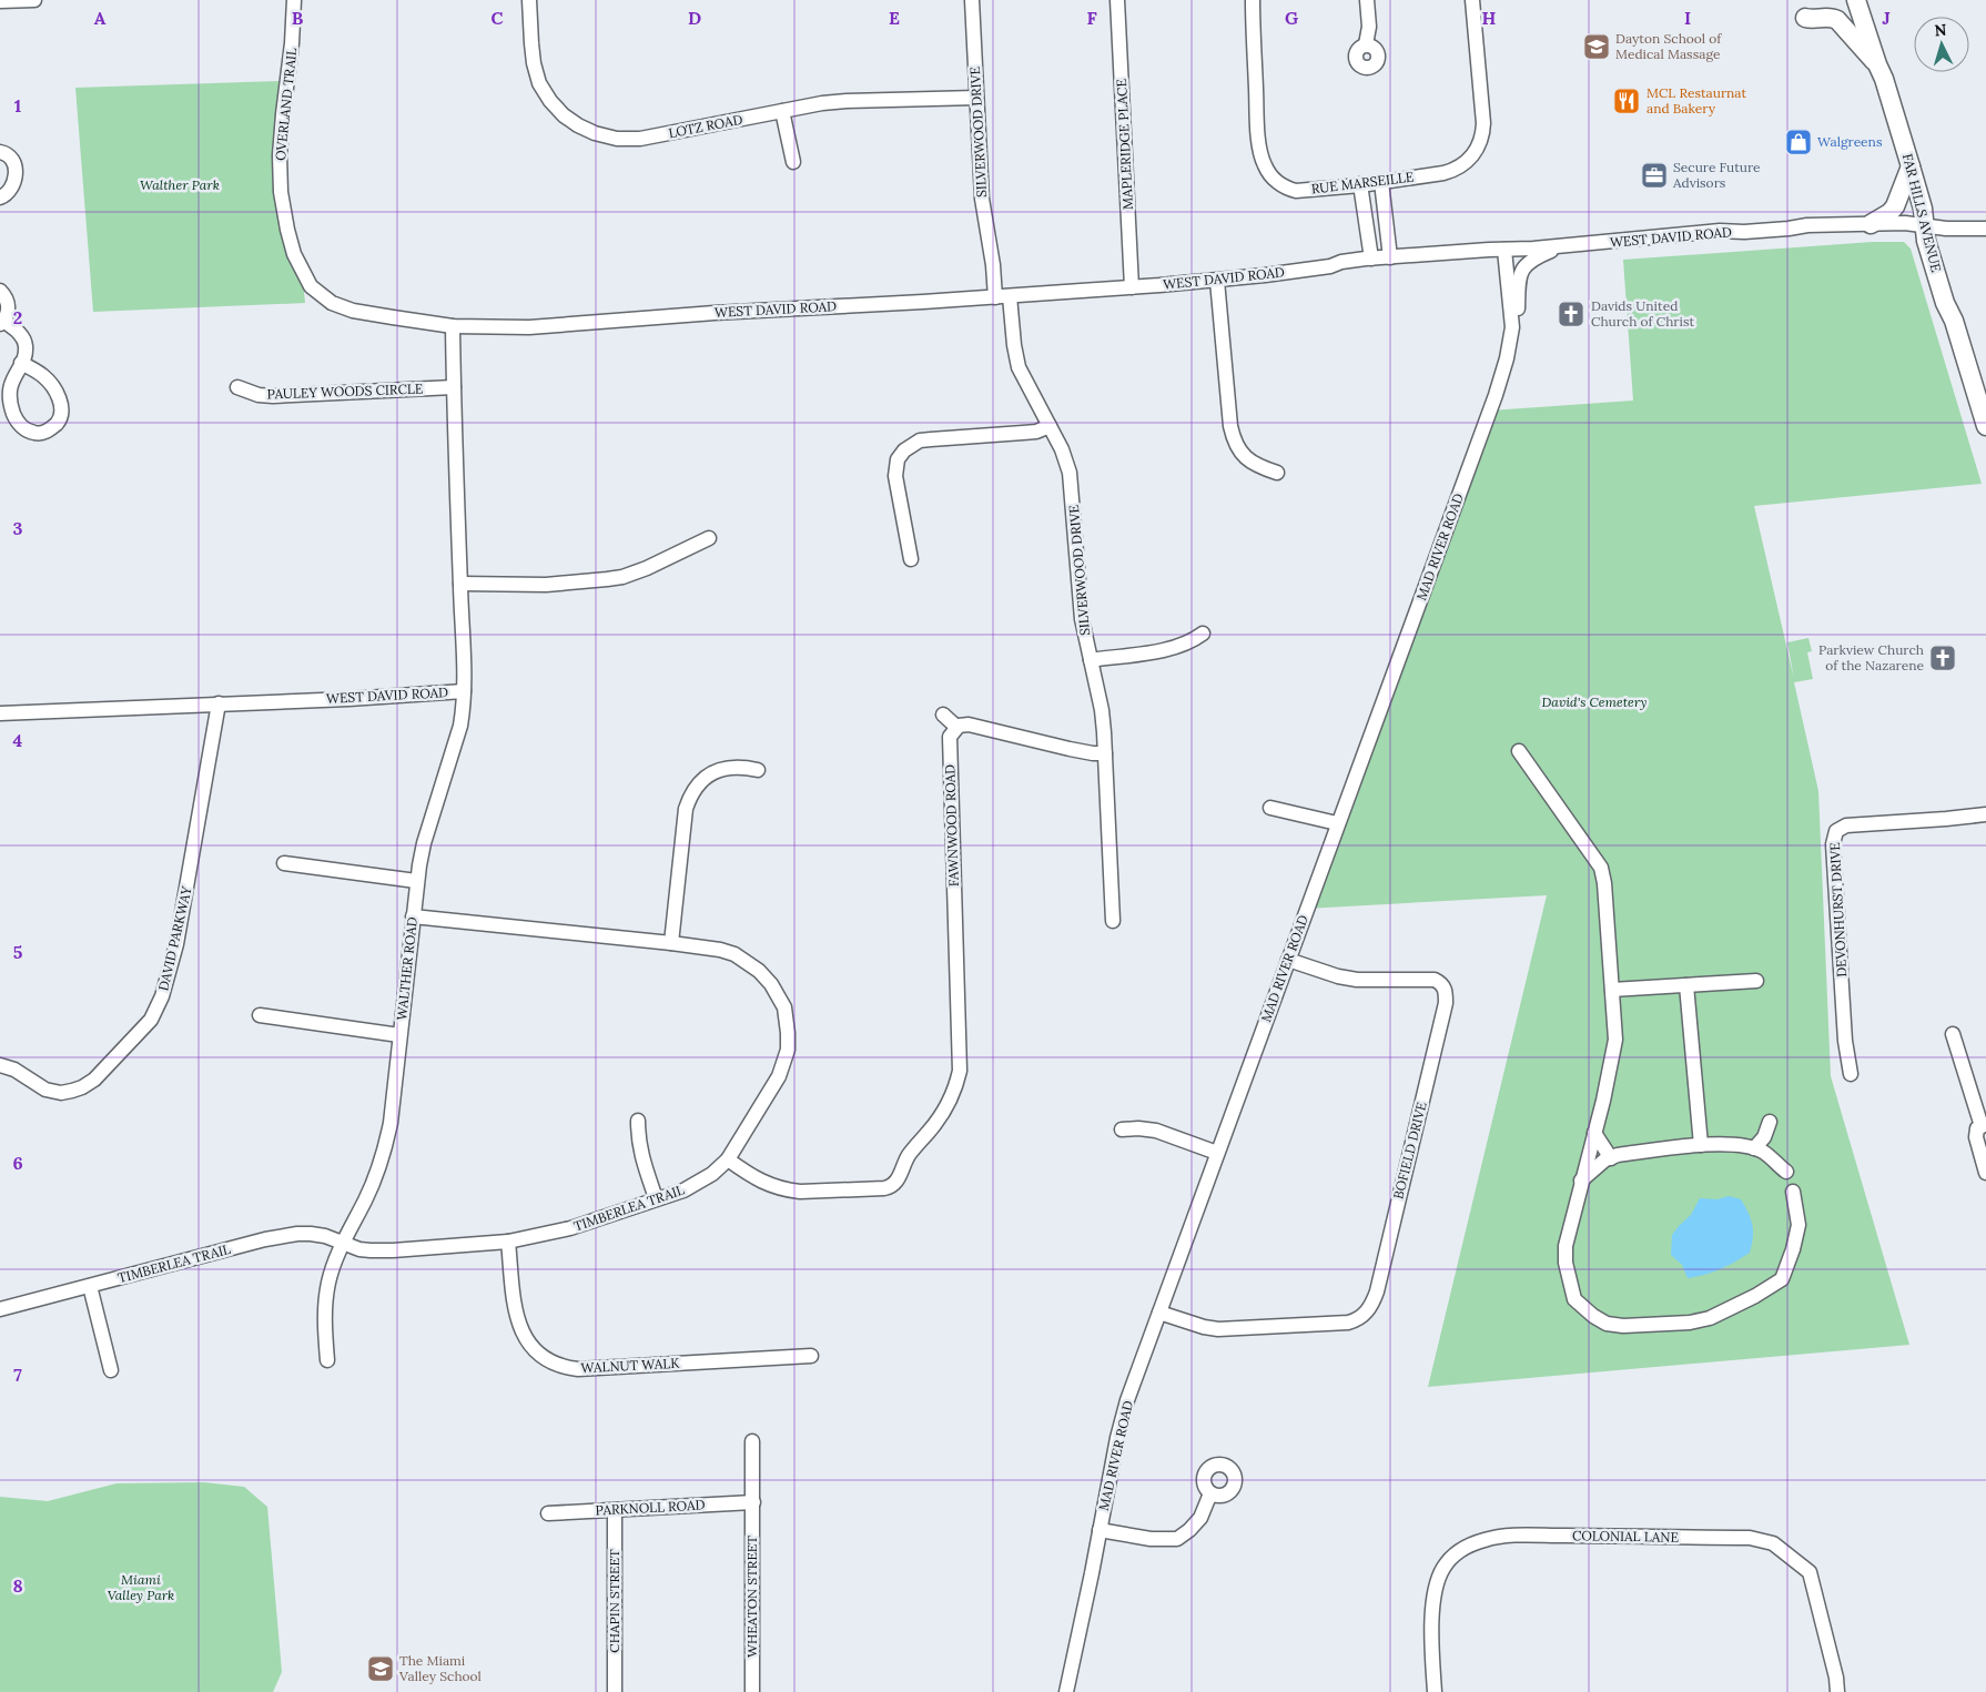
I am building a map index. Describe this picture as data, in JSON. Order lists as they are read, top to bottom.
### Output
{
  "streets": {
    "main road": ["FAR HILLS AVENUE"],
    "street": [
      "OVERLAND TRAIL",
      "LOTZ ROAD",
      "SILVERWOOD DRIVE",
      "MAPLERIDGE PLACE",
      "RUE MARSEILLE",
      "WEST DAVID ROAD",
      "PAULEY WOODS CIRCLE",
      "MAD RIVER ROAD",
      "FAWNWOOD ROAD",
      "DEVONHURST DRIVE",
      "DAVID PARKWAY",
      "WALTHER ROAD",
      "BOFIELD DRIVE",
      "TIMBERLEA TRAIL",
      "WALNUT WALK",
      "PARKNOLL ROAD",
      "COLONIAL LANE",
      "WHEATON STREET",
      "CHAPIN STREET"
    ]
  },
  "crossings": [
    ["OVERLAND TRAIL", "WEST DAVID ROAD"],
    ["LOTZ ROAD", "SILVERWOOD DRIVE"],
    ["SILVERWOOD DRIVE", "WEST DAVID ROAD"],
    ["MAPLERIDGE PLACE", "WEST DAVID ROAD"],
    ["FAR HILLS AVENUE", "WEST DAVID ROAD"],
    ["WEST DAVID ROAD", "PAULEY WOODS CIRCLE"],
    ["WEST DAVID ROAD", "MAD RIVER ROAD"],
    ["WEST DAVID ROAD", "DAVID PARKWAY"],
    ["WEST DAVID ROAD", "WALTHER ROAD"],
    ["MAD RIVER ROAD", "BOFIELD DRIVE"],
    ["FAWNWOOD ROAD", "TIMBERLEA TRAIL"],
    ["WALTHER ROAD", "TIMBERLEA TRAIL"],
    ["TIMBERLEA TRAIL", "WALNUT WALK"],
    ["PARKNOLL ROAD", "WHEATON STREET"],
    ["PARKNOLL ROAD", "CHAPIN STREET"]
  ],
  "parks": ["Walther Park", "David's Cemetery", "Miami Valley Park"],
  "places": {
    "school or university": ["Dayton School of Medical Massage", "The Miami Valley School"],
    "restaurant": ["MCL Restaurnat and Bakery"],
    "shop": ["Walgreens"],
    "office": ["Secure Future Advisors"],
    "church": ["Davids United Church of Christ", "Parkview Church of the Nazarene"]
  },
  "north": "top",
  "grid": {
    "columns": [
      "A",
      "B",
      "C",
      "D",
      "E",
      "F",
      "G",
      "H",
      "I",
      "J"
    ],
    "rows": [
      "1",
      "2",
      "3",
      "4",
      "5",
      "6",
      "7",
      "8"
    ]
  }
}
